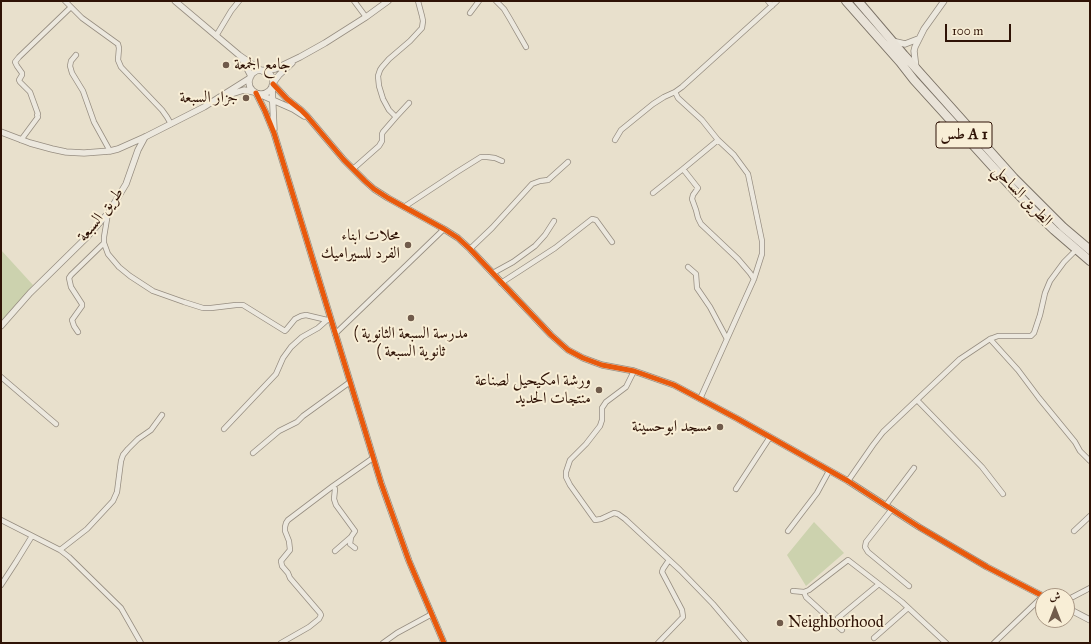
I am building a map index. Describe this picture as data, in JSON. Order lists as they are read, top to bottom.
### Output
{
  "streets": {
    "highway": ["طس A 1", "الطريق الساحلي"],
    "street": ["طريق السبعة"]
  },
  "places": [
    "جامع الجمعة",
    "جزار السبعة",
    "محلات ابناء الفرد للسيراميك",
    "( مدرسة السبعة الثانوية ( ثانوية السبعة",
    "ورشة امكيحيل لصناعة منتجات الحديد",
    "مسجد ابوحسينة",
    "Neighborhood"
  ],
  "scale_bar": "100 m",
  "north": "top"
}
